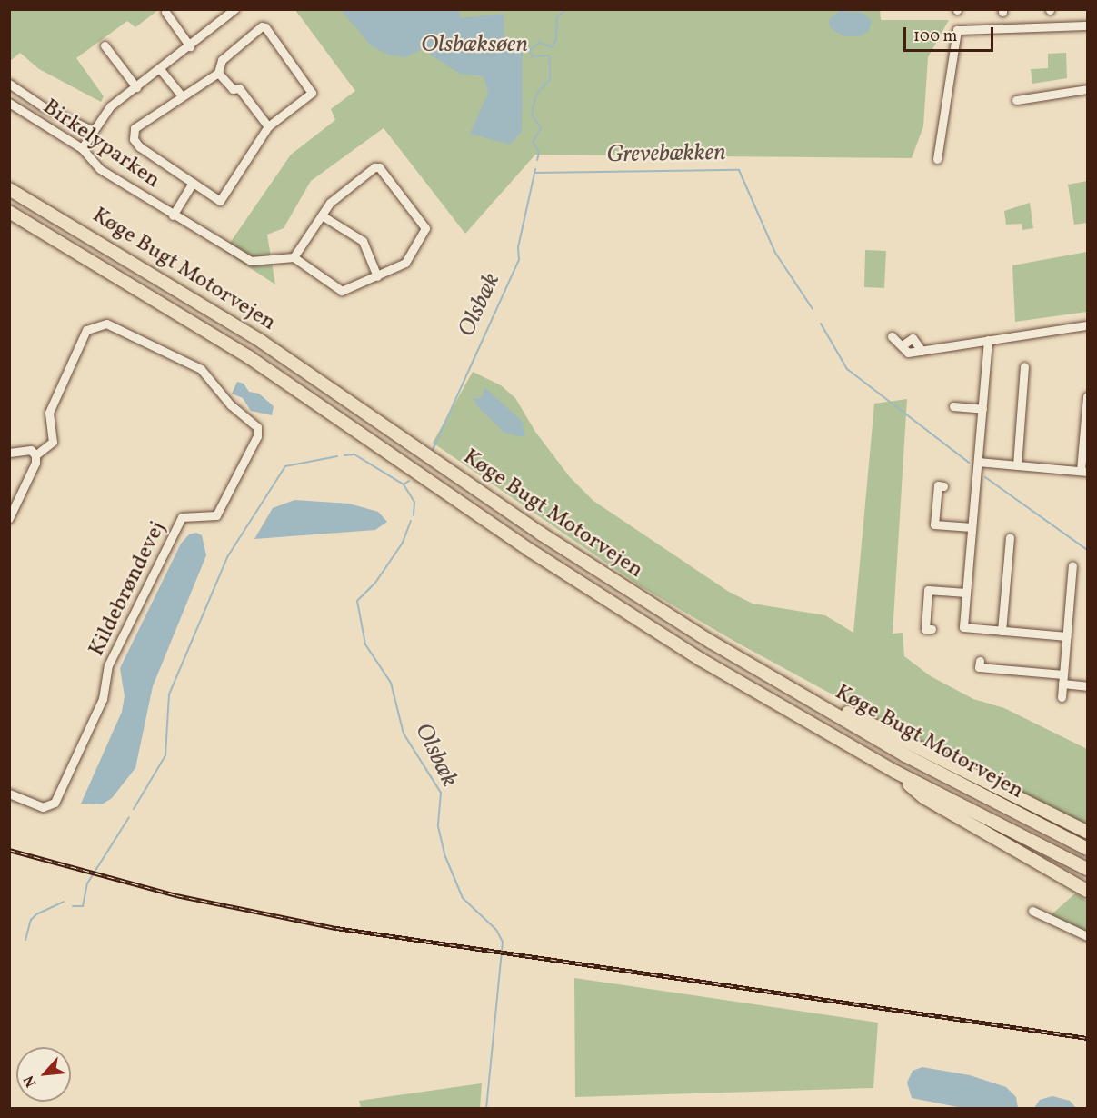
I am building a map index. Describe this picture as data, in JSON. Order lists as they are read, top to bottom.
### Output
{
  "streets": {
    "highway": ["Køge Bugt Motorvejen"],
    "street": ["Birkelyparken", "Kildebrøndevej"]
  },
  "water": ["Olsbæksøen", "Grevebækken", "Olsbæk"],
  "scale_bar": "100 m",
  "north": "bottom left"
}
